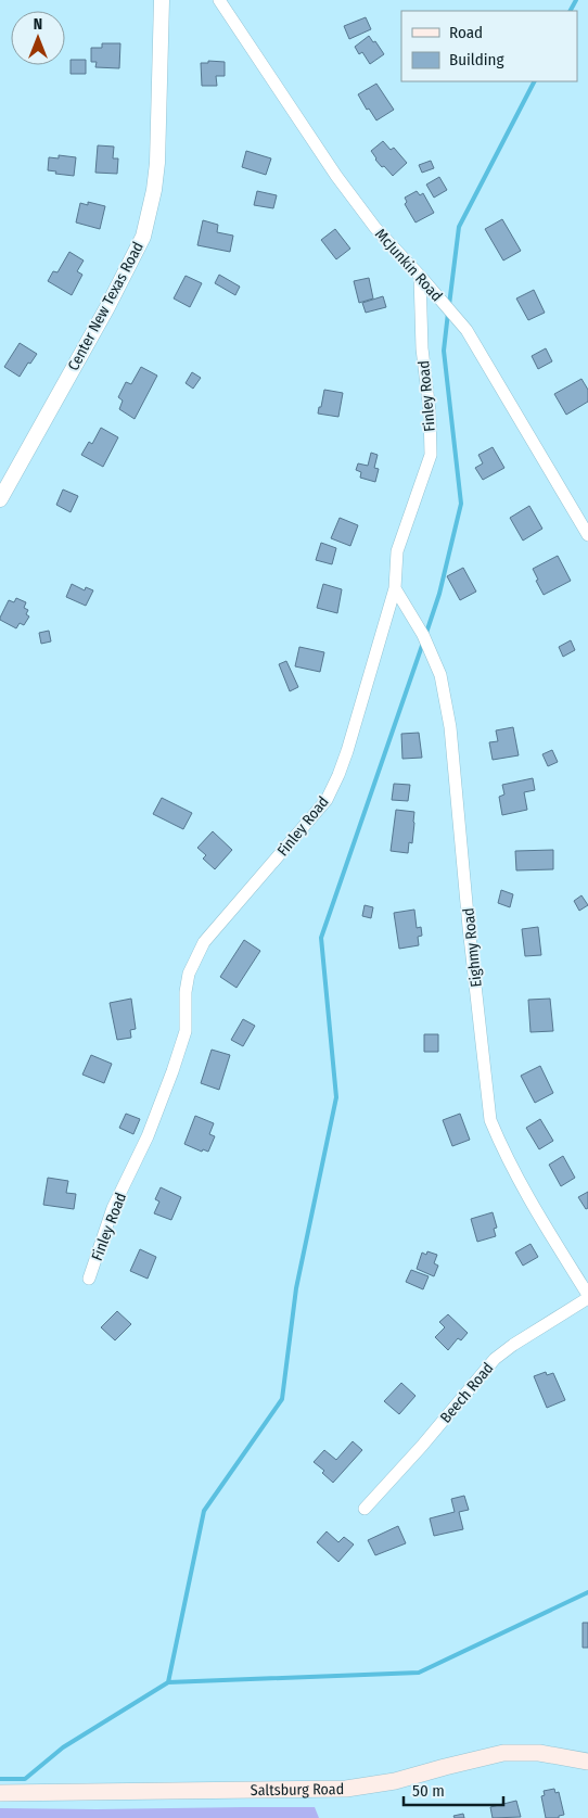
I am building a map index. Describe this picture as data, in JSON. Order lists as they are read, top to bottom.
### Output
{
  "streets": {
    "main road": ["Saltsburg Road"],
    "street": [
      "McJunkin Road",
      "Center New Texas Road",
      "Finley Road",
      "Eighmy Road",
      "Beech Road"
    ]
  },
  "crossings": [
    ["McJunkin Road", "Finley Road"],
    ["Finley Road", "Eighmy Road"],
    ["Eighmy Road", "Beech Road"]
  ],
  "legend": ["Road", "Building"],
  "scale_bar": "50 m",
  "north": "top"
}
